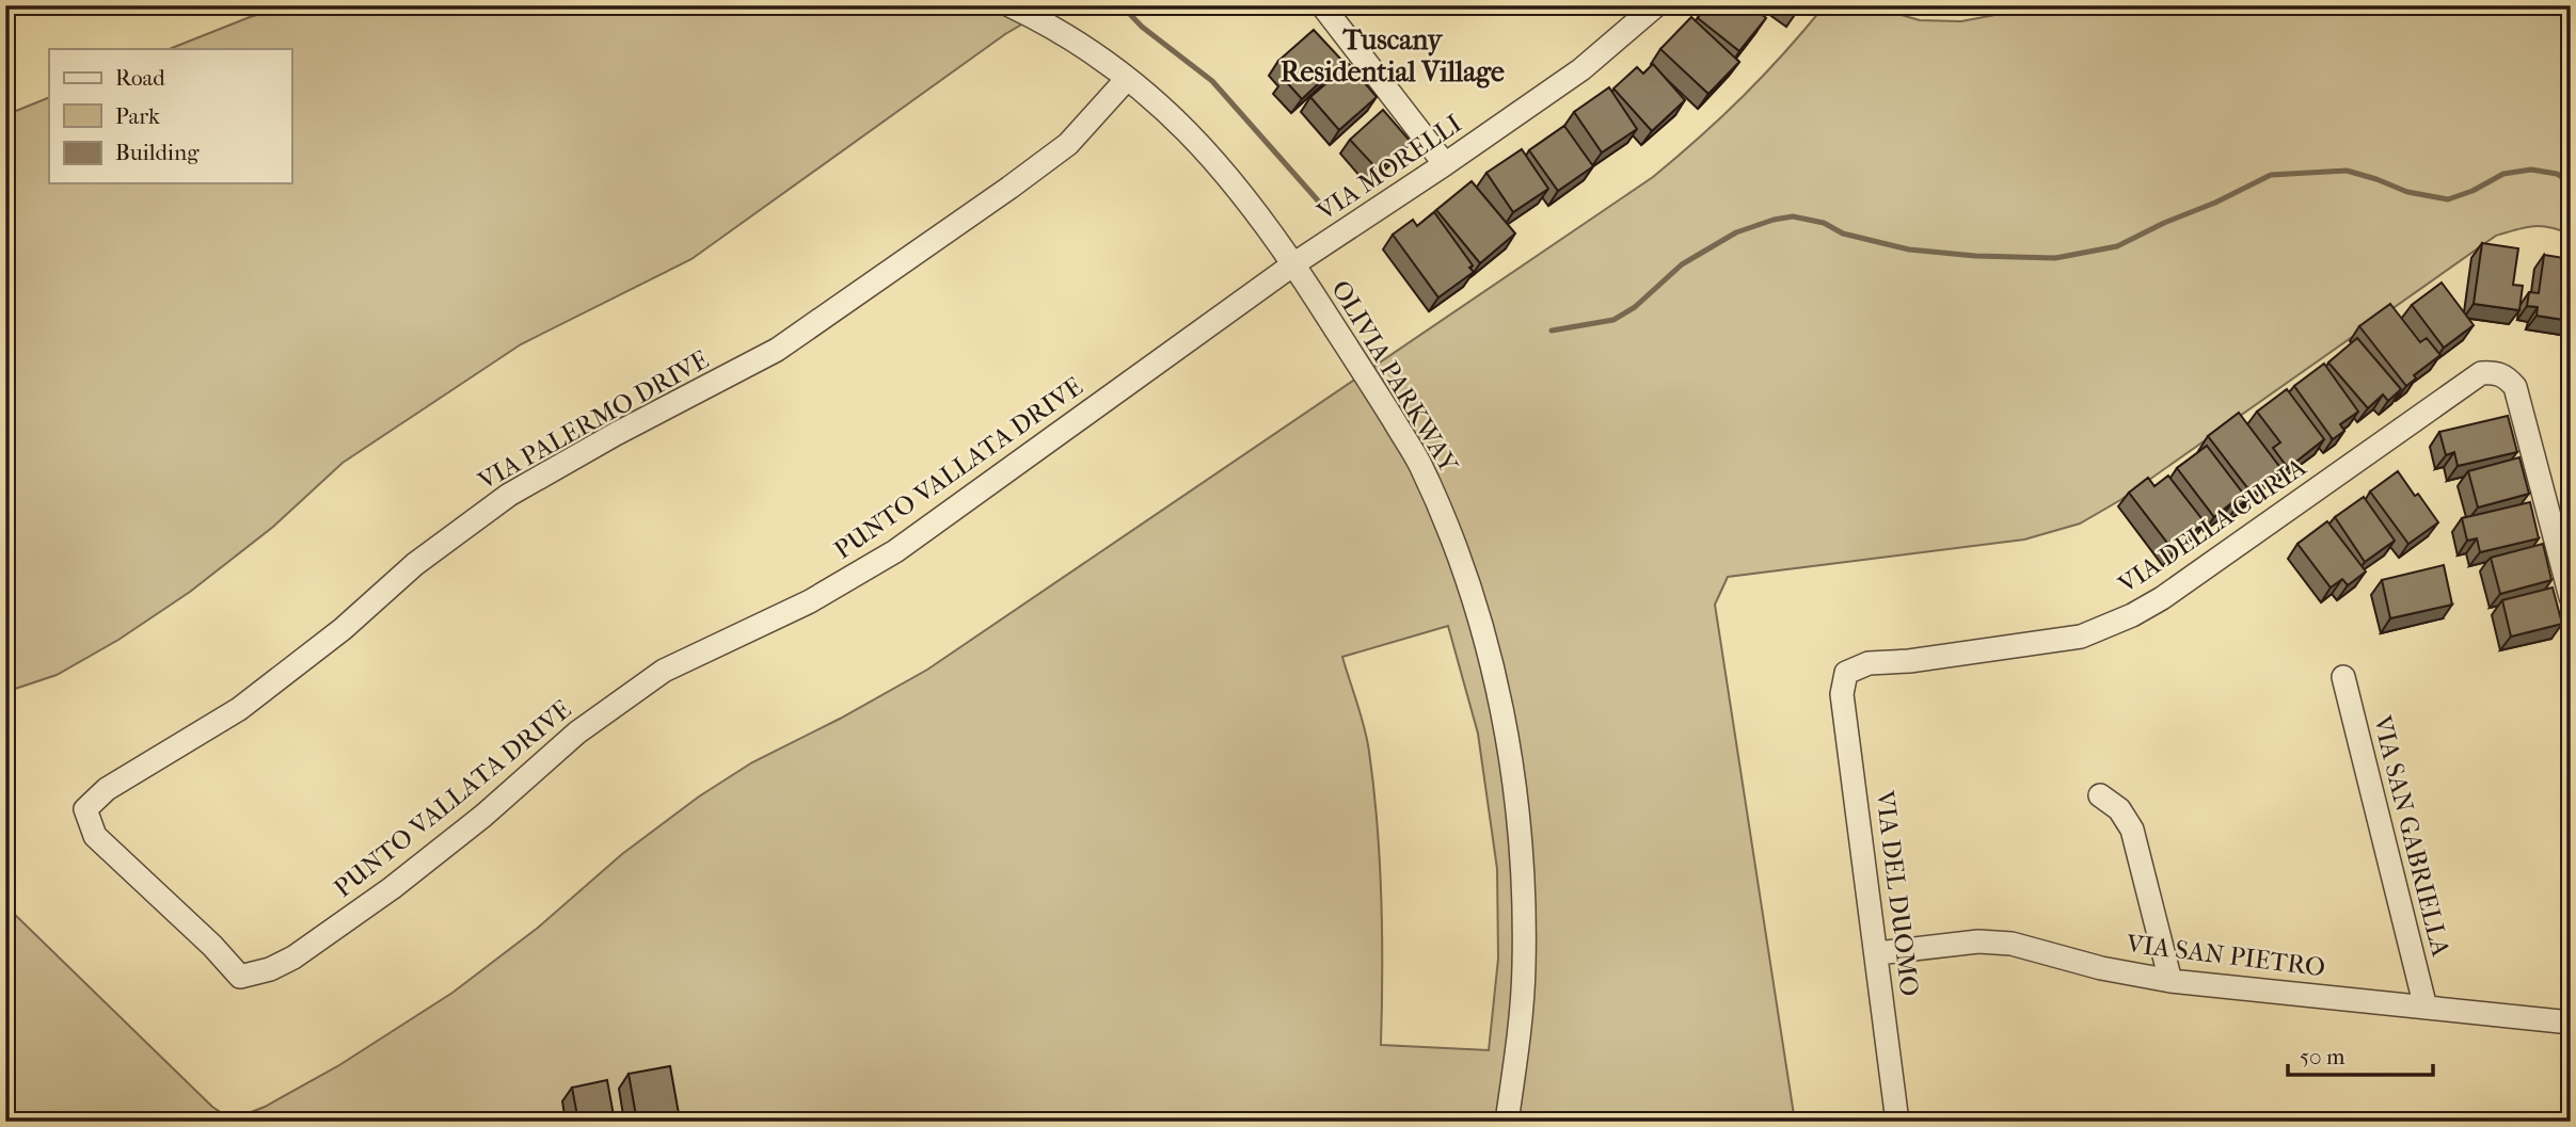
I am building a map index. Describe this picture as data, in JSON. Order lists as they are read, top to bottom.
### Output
{
  "streets": {
    "street": [
      "VIA MORELLI",
      "OLIVIA PARKWAY",
      "VIA PALERMO DRIVE",
      "PUNTO VALLATA DRIVE",
      "VIA DELLA CURIA",
      "VIA SAN GABRIELLA",
      "VIA DEL DUOMO",
      "VIA SAN PIETRO"
    ]
  },
  "crossings": [
    ["VIA MORELLI", "OLIVIA PARKWAY"],
    ["VIA MORELLI", "PUNTO VALLATA DRIVE"],
    ["OLIVIA PARKWAY", "VIA PALERMO DRIVE"],
    ["OLIVIA PARKWAY", "PUNTO VALLATA DRIVE"],
    ["VIA PALERMO DRIVE", "PUNTO VALLATA DRIVE"],
    ["VIA DELLA CURIA", "VIA DEL DUOMO"],
    ["VIA SAN GABRIELLA", "VIA SAN PIETRO"],
    ["VIA DEL DUOMO", "VIA SAN PIETRO"]
  ],
  "districts": ["Tuscany Residential Village"],
  "legend": ["Road", "Park", "Building"],
  "scale_bar": "50 m"
}
